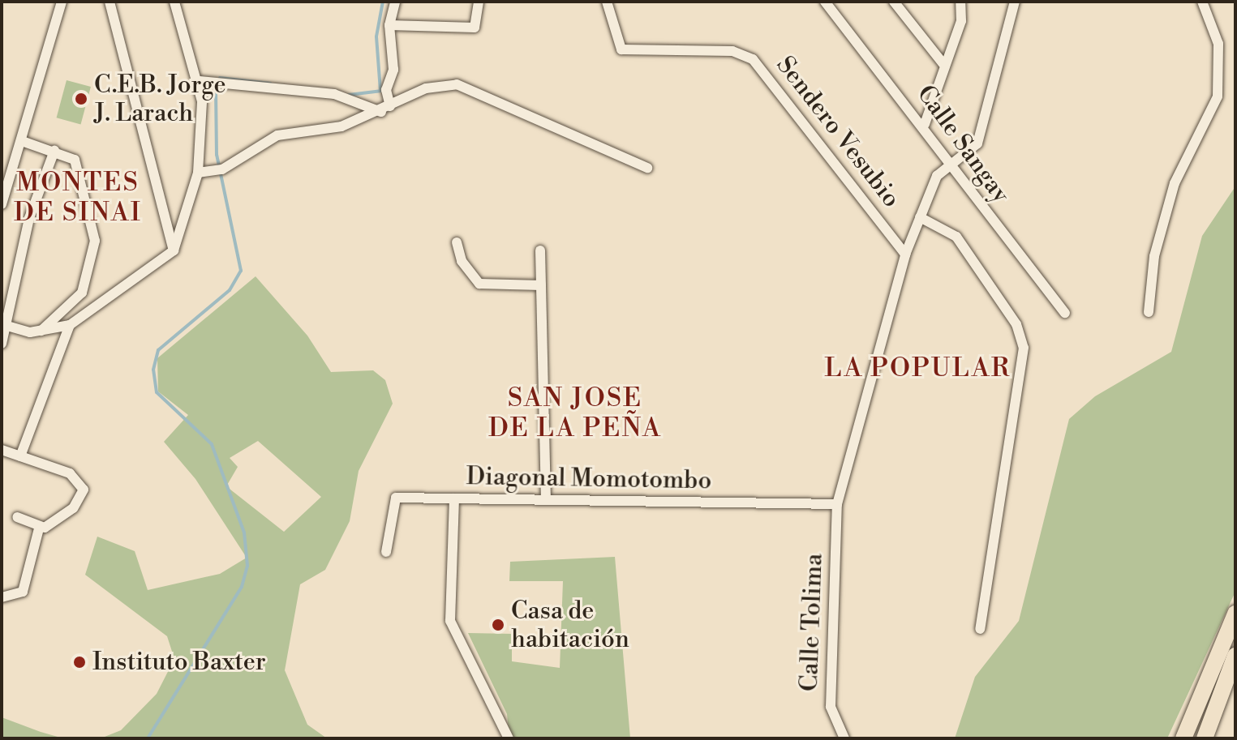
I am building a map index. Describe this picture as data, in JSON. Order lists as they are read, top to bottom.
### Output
{
  "streets": {
    "street": [
      "Sendero Vesubio",
      "Calle Sangay",
      "Diagonal Momotombo",
      "Calle Tolima"
    ]
  },
  "crossings": [
    ["Sendero Vesubio", "Calle Tolima"],
    ["Calle Sangay", "Calle Tolima"],
    ["Diagonal Momotombo", "Calle Tolima"]
  ],
  "districts": ["MONTES DE SINAI", "LA POPULAR", "SAN JOSE DE LA PEÑA"],
  "places": ["C.E.B. Jorge J. Larach", "Casa de habitación", "Instituto Baxter"]
}
